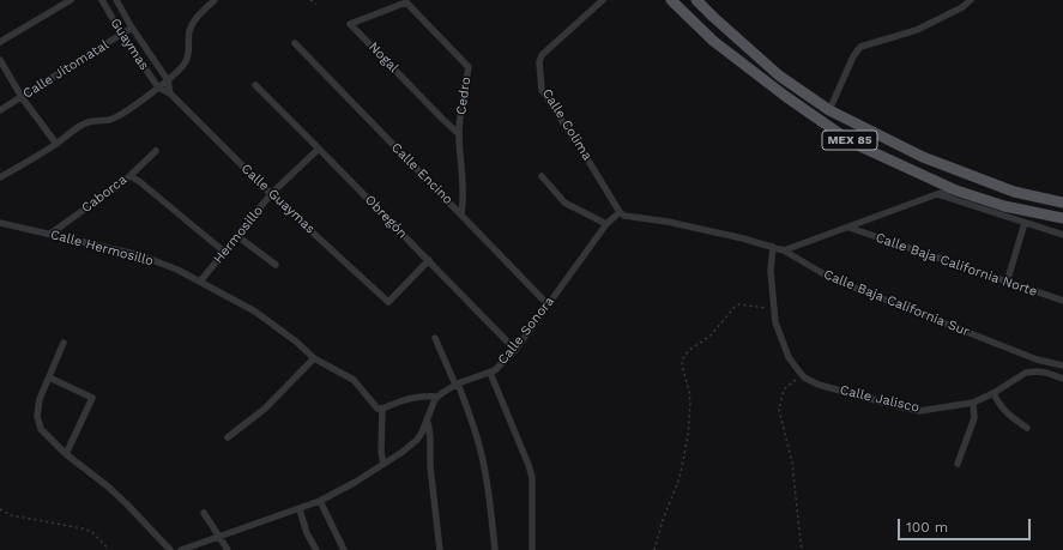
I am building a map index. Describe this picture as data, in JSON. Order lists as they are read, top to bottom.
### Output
{
  "streets": {
    "main road": ["MEX 85"],
    "street": [
      "Guaymas",
      "Nogal",
      "Calle Jitomatal",
      "Cedro",
      "Calle Colima",
      "Calle Encino",
      "Caborca",
      "Calle Guaymas",
      "Obregón",
      "Hermosillo",
      "Calle Hermosillo",
      "Calle Baja California Norte",
      "Calle Baja California Sur",
      "Calle Sonora",
      "Calle Jalisco"
    ]
  },
  "crossings": [
    ["Guaymas", "Calle Jitomatal"],
    ["Guaymas", "Calle Guaymas"],
    ["Nogal", "Cedro"],
    ["Cedro", "Calle Encino"],
    ["Calle Colima", "Calle Baja California Sur"],
    ["Calle Colima", "Calle Sonora"],
    ["Calle Encino", "Calle Sonora"],
    ["Caborca", "Calle Hermosillo"],
    ["Calle Guaymas", "Obregón"],
    ["Calle Guaymas", "Hermosillo"],
    ["Obregón", "Hermosillo"],
    ["Obregón", "Calle Sonora"],
    ["Hermosillo", "Calle Hermosillo"],
    ["Calle Baja California Sur", "Calle Sonora"]
  ],
  "scale_bar": "100 m"
}
